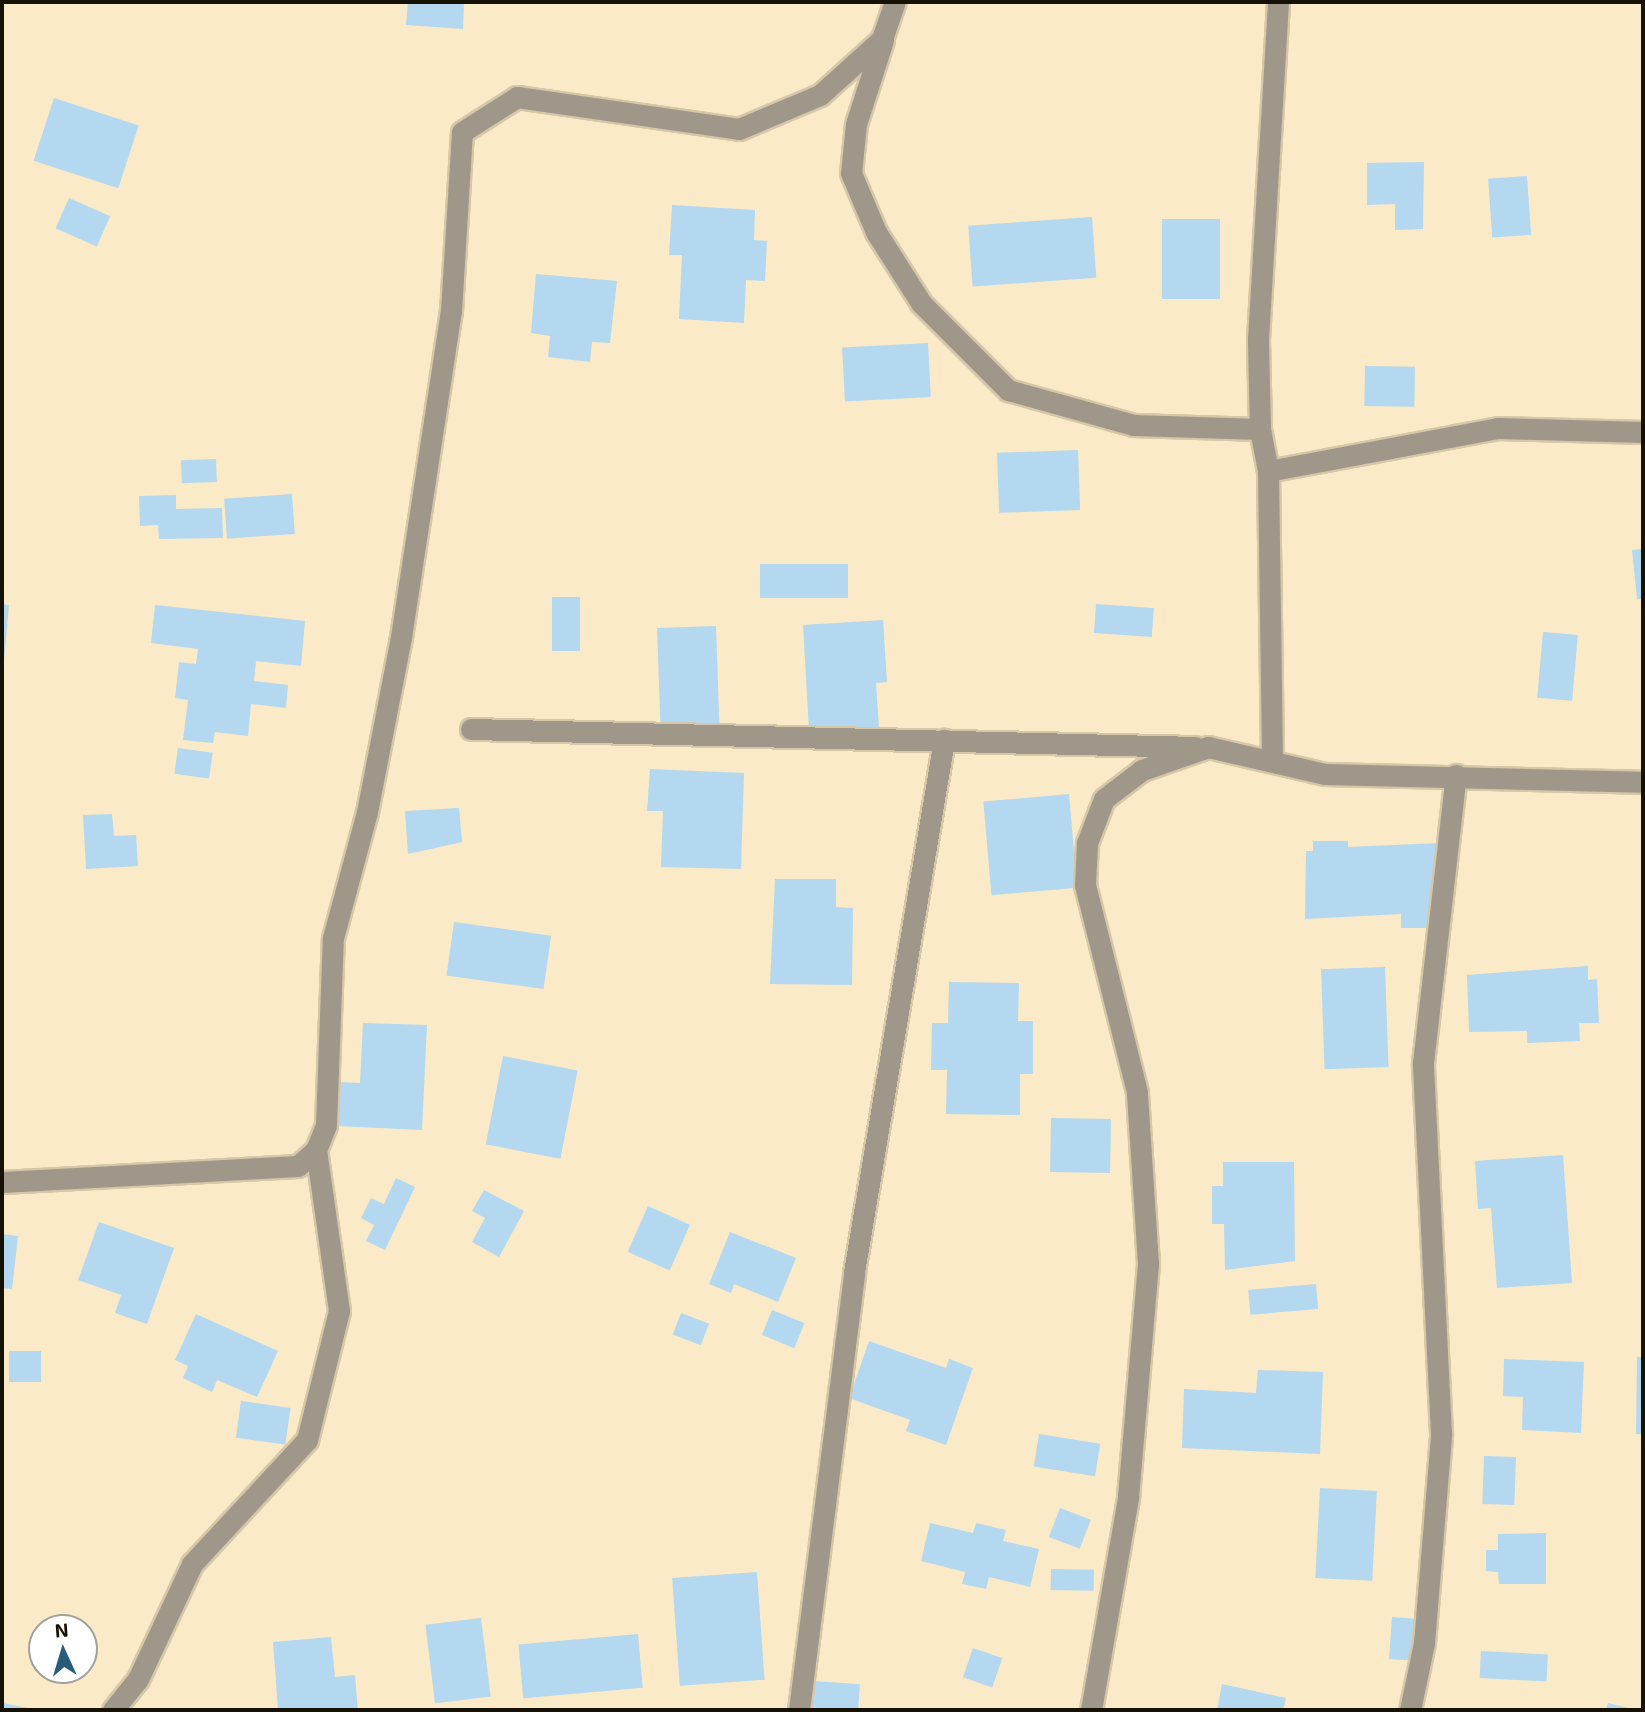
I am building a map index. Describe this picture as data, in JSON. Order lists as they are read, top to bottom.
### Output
{
  "north": "top"
}
